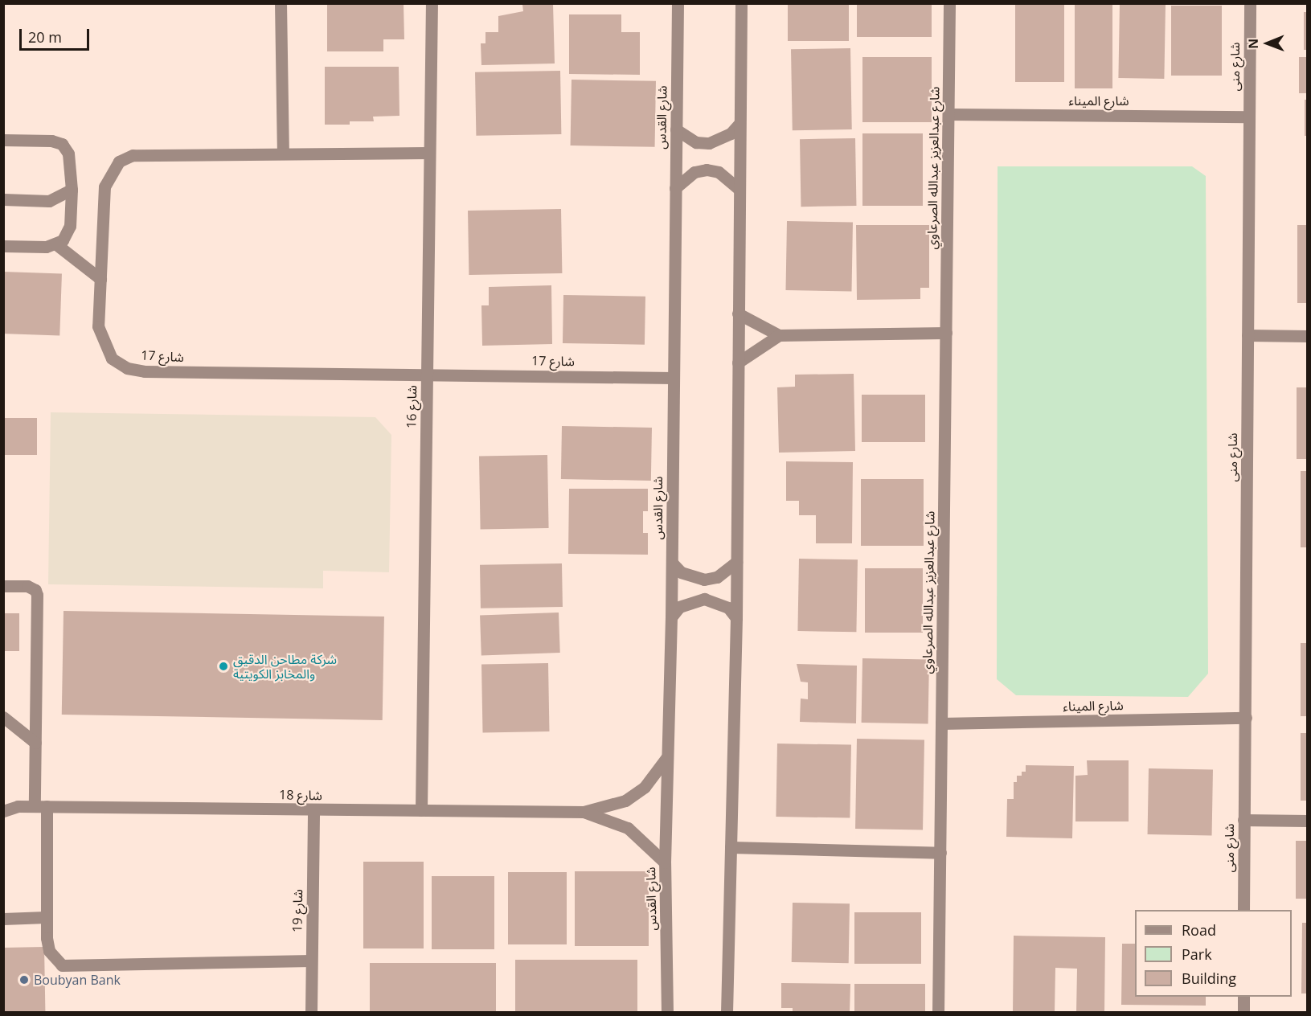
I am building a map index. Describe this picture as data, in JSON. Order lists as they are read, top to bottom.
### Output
{
  "streets": {
    "street": [
      "شارع منى",
      "شارع الميناء",
      "شارع القدس",
      "شارع عبدالعزيز عبدالله الصرعاوي",
      "شارع 17",
      "شارع 16",
      "شارع 18",
      "شارع 19"
    ]
  },
  "crossings": [
    ["شارع منى", "شارع الميناء"],
    ["شارع الميناء", "شارع عبدالعزيز عبدالله الصرعاوي"],
    ["شارع القدس", "شارع 17"],
    ["شارع القدس", "شارع 18"],
    ["شارع 17", "شارع 16"],
    ["شارع 16", "شارع 18"],
    ["شارع 18", "شارع 19"]
  ],
  "places": ["شركة مطاحن الدقيق والمخابز الكويتية", "Boubyan Bank"],
  "legend": ["Road", "Park", "Building"],
  "scale_bar": "20 m",
  "north": "left"
}
